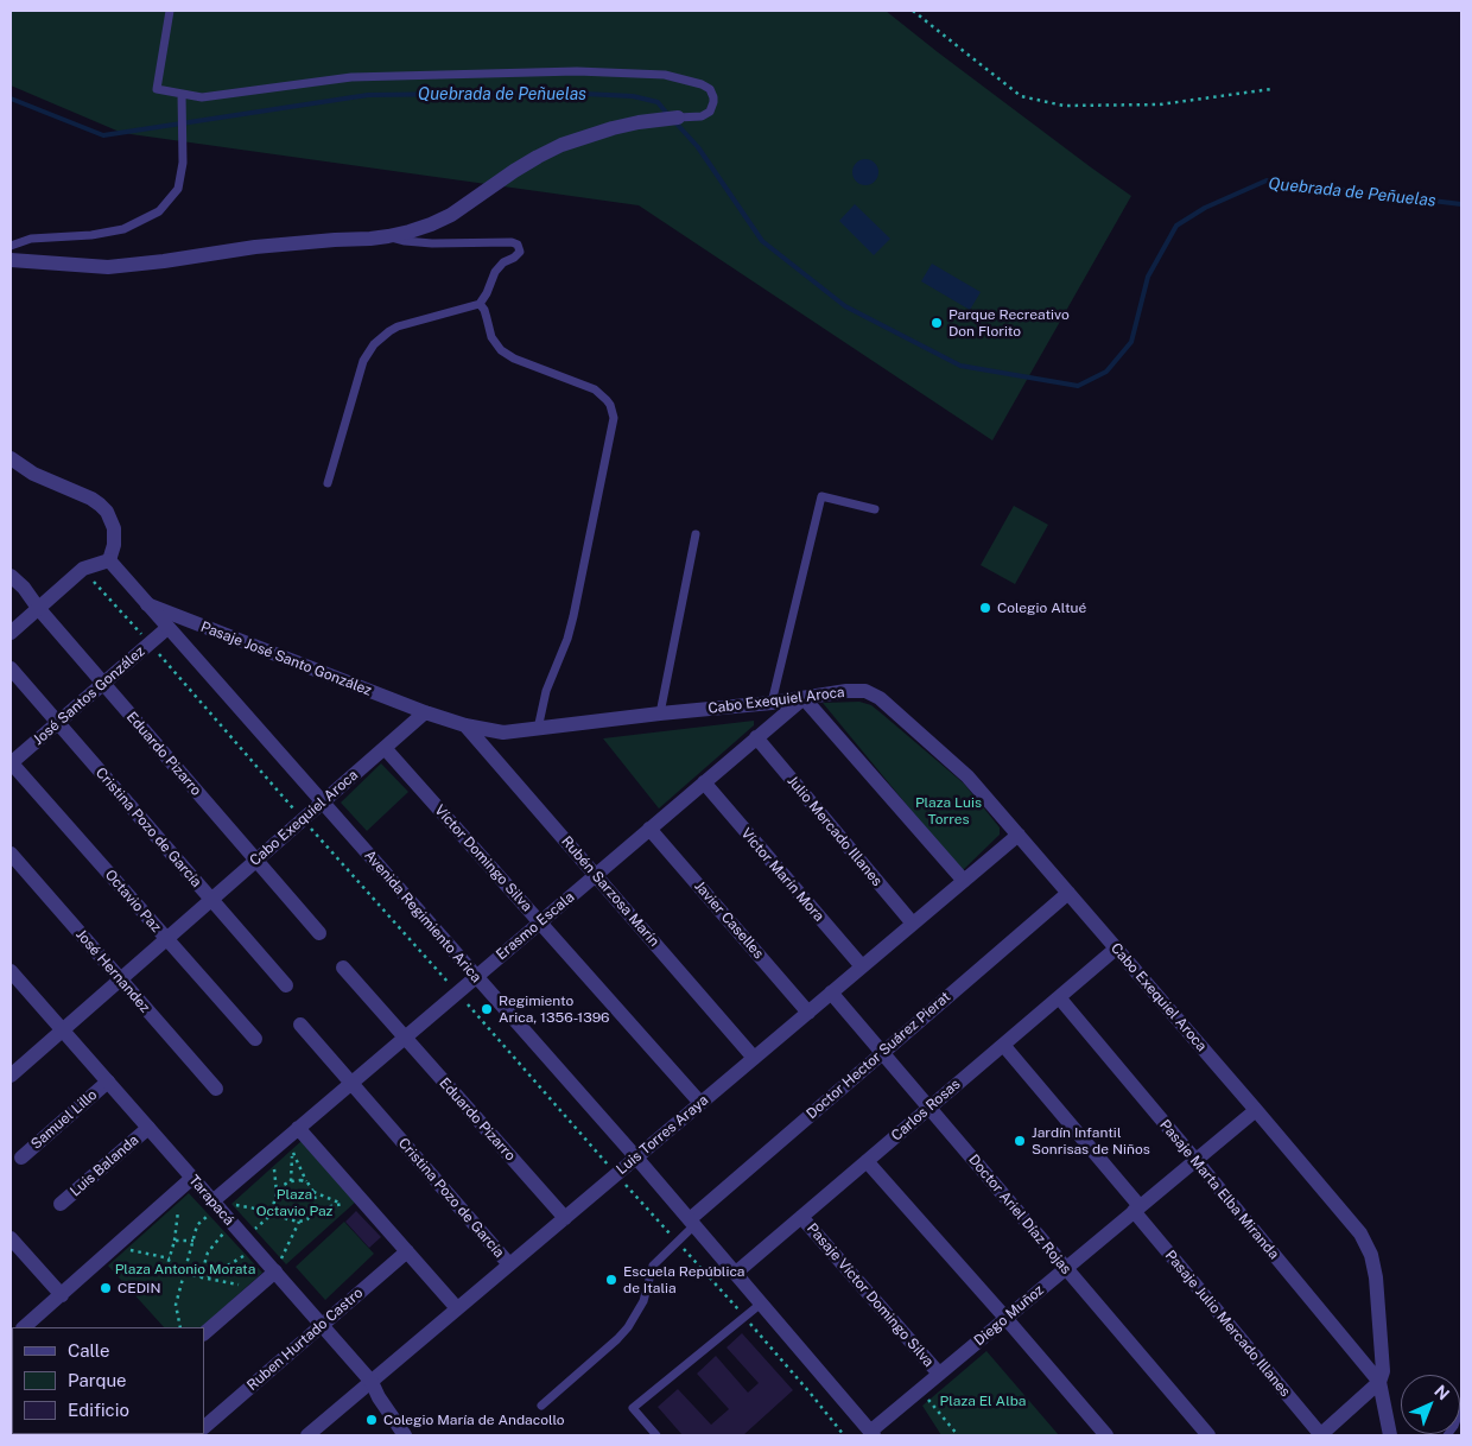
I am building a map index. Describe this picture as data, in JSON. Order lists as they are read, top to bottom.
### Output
{
  "streets": {
    "street": [
      "Pasaje José Santo González",
      "José Santos González",
      "Cabo Exequiel Aroca",
      "Eduardo Pizarro",
      "Cristina Pozo de García",
      "Julio Mercado Illanes",
      "Víctor Domingo Silva",
      "Víctor Marín Mora",
      "Rubén Sarzosa Marín",
      "Octavio Paz",
      "Avenida Regimiento Arica",
      "Javier Caselles",
      "Erasmo Escala",
      "José Hernandez",
      "Doctor Hector Suárez Pierat",
      "Carlos Rosas",
      "Samuel Lillo",
      "Luis Torres Araya",
      "Luis Balanda",
      "Pasaje Marta Elba Miranda",
      "Tarapacá",
      "Doctor Ariel Díaz Rojas",
      "Pasaje Víctor Domingo Silva",
      "Diego Muñoz",
      "Pasaje Julio Mercado Illanes",
      "Ruben Hurtado Castro"
    ]
  },
  "crossings": [
    ["Pasaje José Santo González", "Cabo Exequiel Aroca"],
    ["Pasaje José Santo González", "Avenida Regimiento Arica"],
    ["José Santos González", "Eduardo Pizarro"],
    ["José Santos González", "Cristina Pozo de García"],
    ["José Santos González", "Octavio Paz"],
    ["José Santos González", "Avenida Regimiento Arica"],
    ["Cabo Exequiel Aroca", "Eduardo Pizarro"],
    ["Cabo Exequiel Aroca", "Cristina Pozo de García"],
    ["Cabo Exequiel Aroca", "Víctor Domingo Silva"],
    ["Cabo Exequiel Aroca", "Rubén Sarzosa Marín"],
    ["Cabo Exequiel Aroca", "Octavio Paz"],
    ["Cabo Exequiel Aroca", "Avenida Regimiento Arica"],
    ["Cabo Exequiel Aroca", "Erasmo Escala"],
    ["Cabo Exequiel Aroca", "José Hernandez"],
    ["Cabo Exequiel Aroca", "Doctor Hector Suárez Pierat"],
    ["Cabo Exequiel Aroca", "Carlos Rosas"],
    ["Cabo Exequiel Aroca", "Luis Torres Araya"],
    ["Cabo Exequiel Aroca", "Pasaje Marta Elba Miranda"],
    ["Cabo Exequiel Aroca", "Tarapacá"],
    ["Cabo Exequiel Aroca", "Diego Muñoz"],
    ["Eduardo Pizarro", "Erasmo Escala"],
    ["Eduardo Pizarro", "Luis Torres Araya"],
    ["Cristina Pozo de García", "Erasmo Escala"],
    ["Cristina Pozo de García", "Luis Torres Araya"],
    ["Julio Mercado Illanes", "Erasmo Escala"],
    ["Julio Mercado Illanes", "Luis Torres Araya"],
    ["Víctor Domingo Silva", "Erasmo Escala"],
    ["Víctor Domingo Silva", "Luis Torres Araya"],
    ["Víctor Marín Mora", "Erasmo Escala"],
    ["Víctor Marín Mora", "Luis Torres Araya"],
    ["Rubén Sarzosa Marín", "Erasmo Escala"],
    ["Rubén Sarzosa Marín", "Luis Torres Araya"],
    ["Avenida Regimiento Arica", "Erasmo Escala"],
    ["Avenida Regimiento Arica", "Doctor Hector Suárez Pierat"],
    ["Avenida Regimiento Arica", "Carlos Rosas"],
    ["Avenida Regimiento Arica", "Luis Torres Araya"],
    ["Avenida Regimiento Arica", "Diego Muñoz"],
    ["Javier Caselles", "Erasmo Escala"],
    ["Javier Caselles", "Luis Torres Araya"],
    ["Erasmo Escala", "Tarapacá"],
    ["Doctor Hector Suárez Pierat", "Doctor Ariel Díaz Rojas"],
    ["Carlos Rosas", "Pasaje Marta Elba Miranda"],
    ["Carlos Rosas", "Doctor Ariel Díaz Rojas"],
    ["Carlos Rosas", "Pasaje Víctor Domingo Silva"],
    ["Carlos Rosas", "Pasaje Julio Mercado Illanes"],
    ["Samuel Lillo", "Tarapacá"],
    ["Luis Torres Araya", "Tarapacá"],
    ["Luis Torres Araya", "Doctor Ariel Díaz Rojas"],
    ["Luis Balanda", "Tarapacá"],
    ["Pasaje Marta Elba Miranda", "Diego Muñoz"],
    ["Tarapacá", "Ruben Hurtado Castro"],
    ["Doctor Ariel Díaz Rojas", "Diego Muñoz"],
    ["Pasaje Víctor Domingo Silva", "Diego Muñoz"],
    ["Diego Muñoz", "Pasaje Julio Mercado Illanes"]
  ],
  "water": ["Quebrada de Peñuelas"],
  "parks": [
    "Plaza Luis Torres",
    "Plaza Octavio Paz",
    "Plaza Antonio Morata",
    "Plaza El Alba"
  ],
  "places": [
    "Parque Recreativo Don Florito",
    "Colegio Altué",
    "Regimiento Arica, 1356-1396",
    "Jardín Infantil Sonrisas de Niños",
    "Escuela República de Italia",
    "CEDIN",
    "Colegio María de Andacollo"
  ],
  "legend": ["Calle", "Parque", "Edificio"],
  "north": "top right"
}
